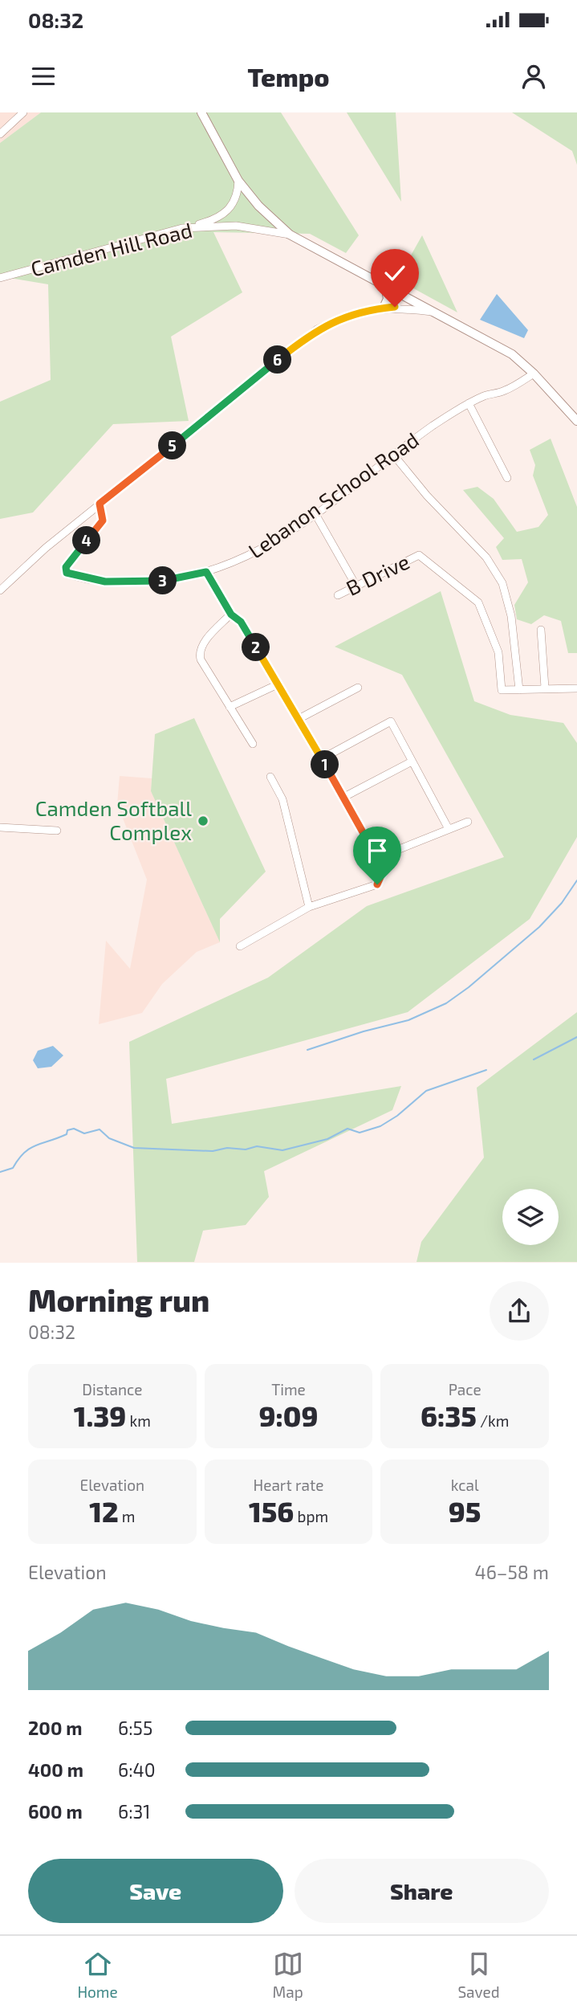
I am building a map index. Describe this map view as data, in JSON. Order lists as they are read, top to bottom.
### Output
{
  "streets": {
    "street": ["Camden Hill Road", "Lebanon School Road", "B Drive"]
  },
  "places": ["Camden Softball Complex"],
  "page": {
    "status": "08:32",
    "header": "Tempo",
    "pins": [
      "6",
      "5",
      "4",
      "3",
      "2",
      "1"
    ],
    "heading": ["Morning run", "08:32"],
    "stats": [
      ["Distance", "1.39 km"],
      ["Time", "9:09"],
      ["Pace", "6:35 /km"],
      ["Elevation", "12 m"],
      ["Heart rate", "156 bpm"],
      ["kcal", "95"]
    ],
    "chart": ["Elevation", "46–58 m"],
    "list": [
      {
        "name": "200 m",
        "note": "6:55"
      },
      {
        "name": "400 m",
        "note": "6:40"
      },
      {
        "name": "600 m",
        "note": "6:31"
      }
    ],
    "buttons": ["Save", "Share"],
    "tabs": ["Home", "Map", "Saved"]
  }
}
